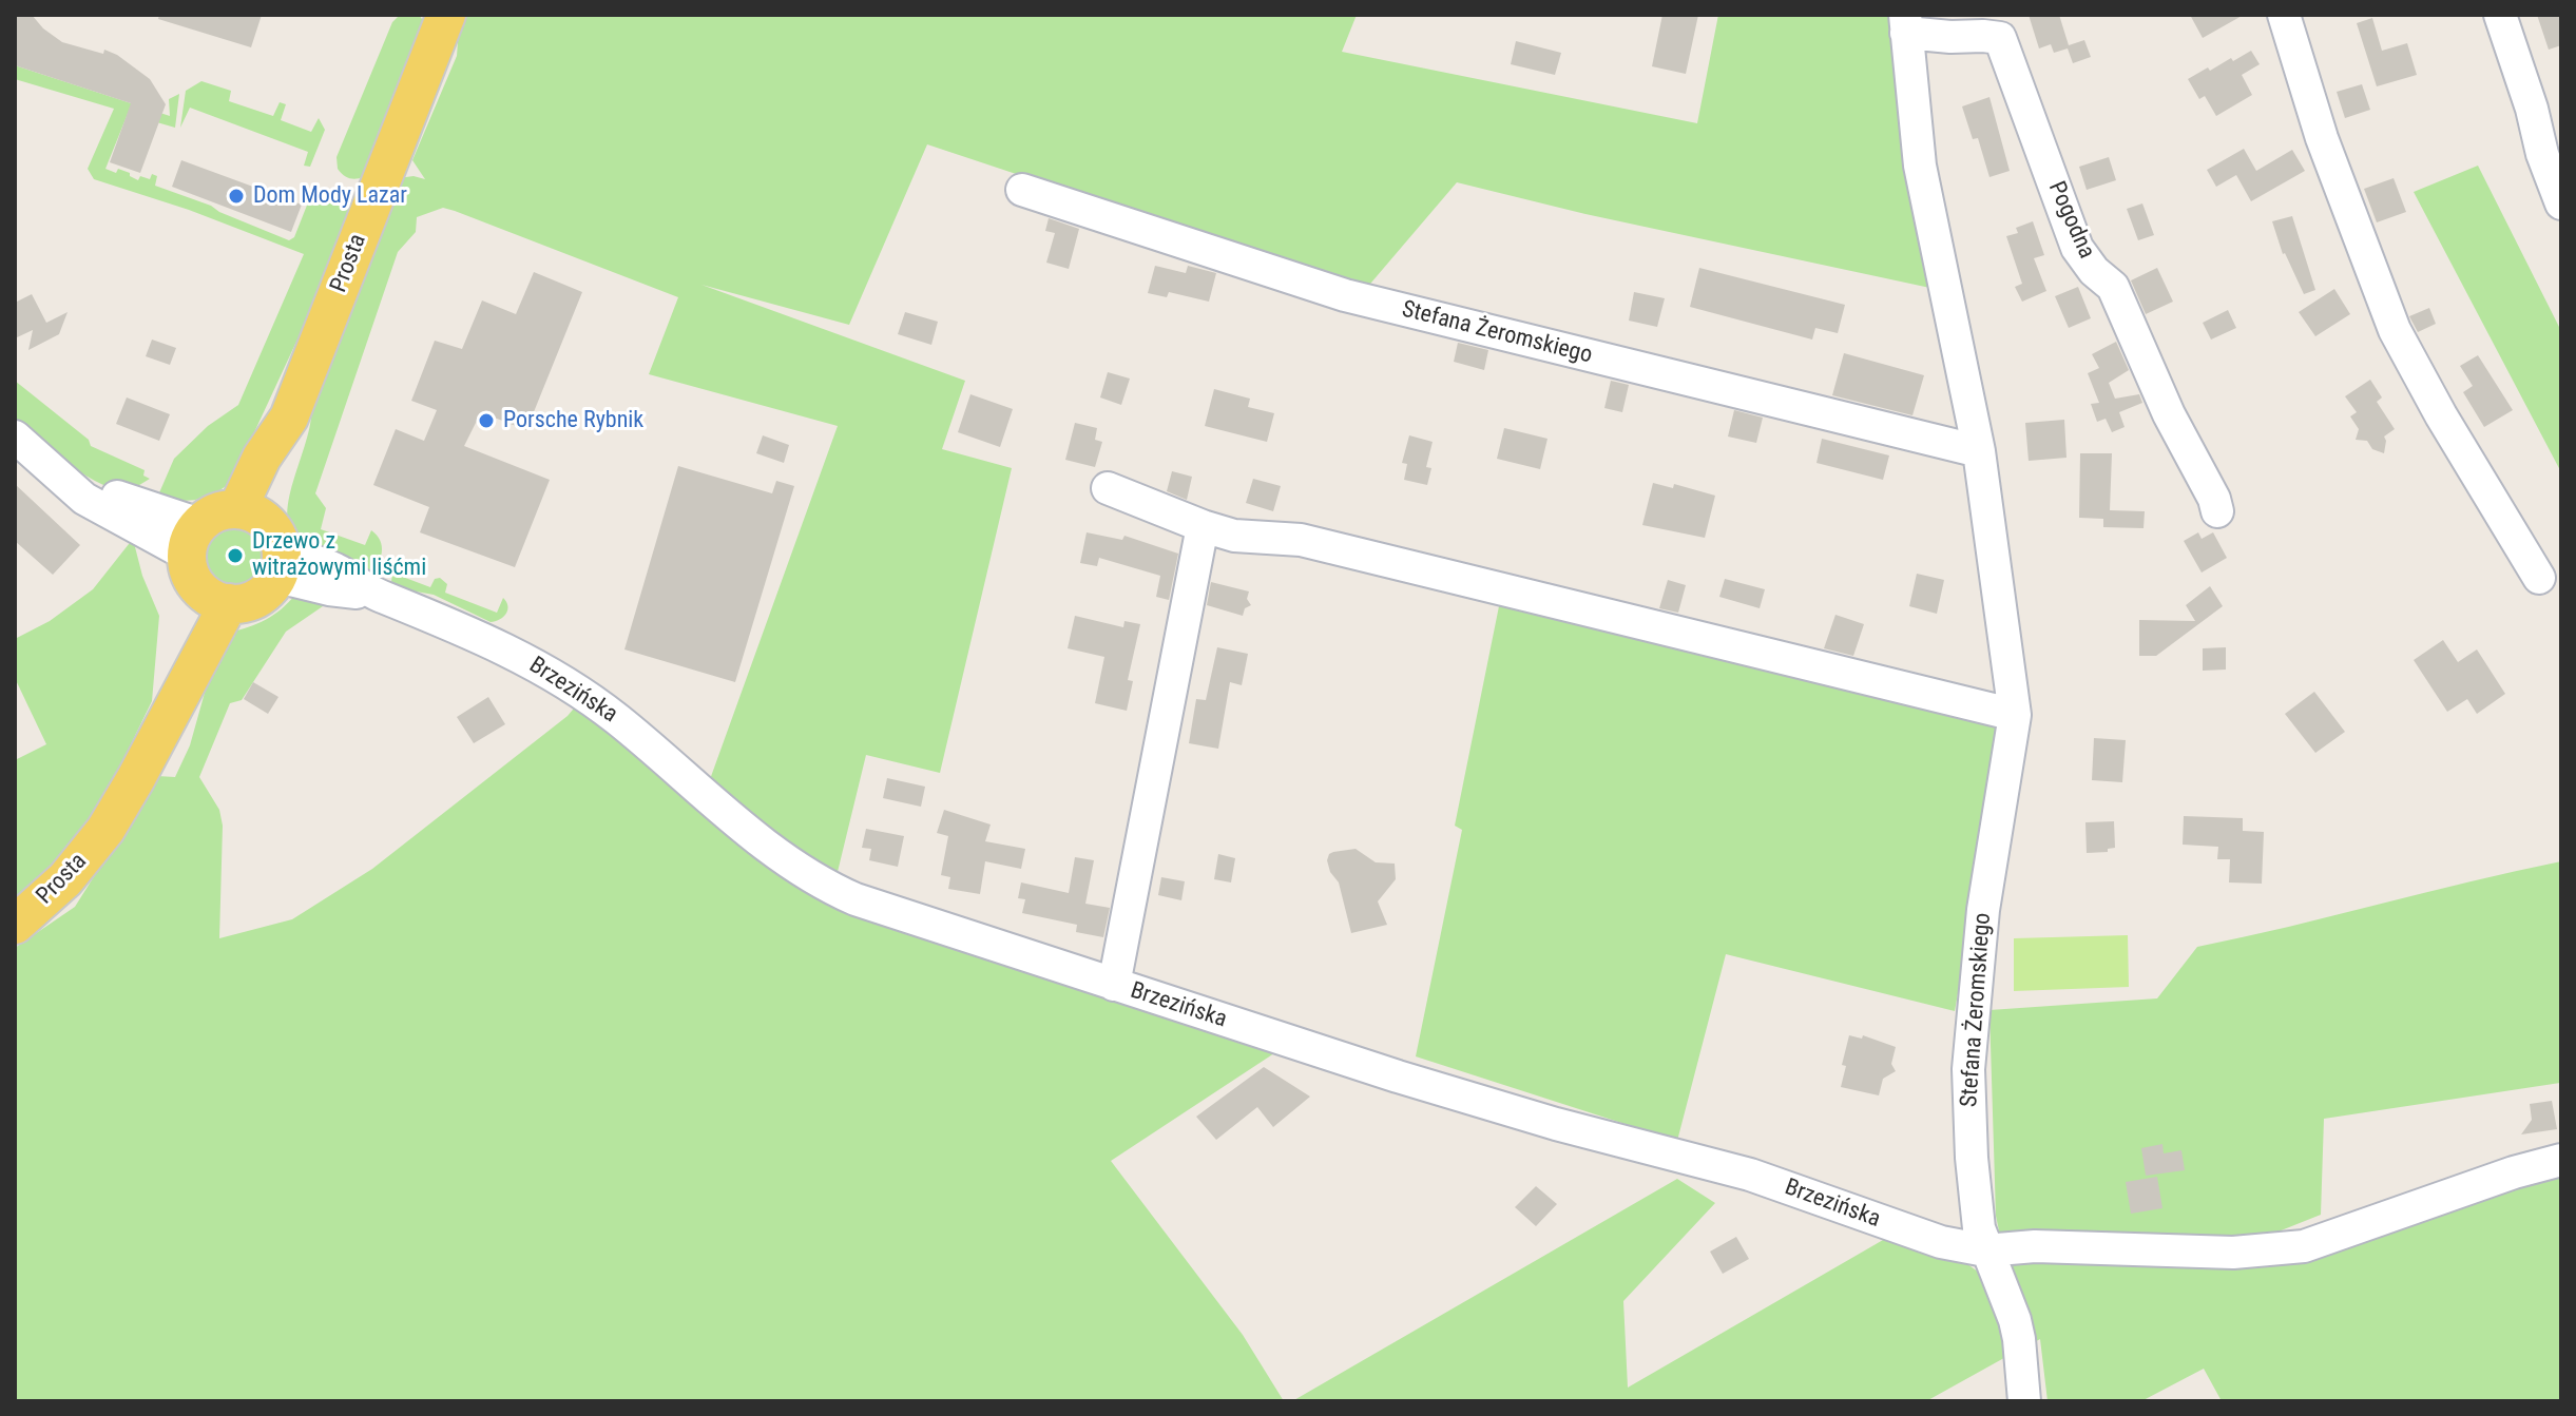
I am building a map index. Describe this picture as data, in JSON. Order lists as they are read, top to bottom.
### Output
{
  "streets": {
    "main road": ["Prosta"],
    "street": ["Pogodna", "Stefana Żeromskiego", "Brzezińska"]
  },
  "crossings": [
    ["Pogodna", "Stefana Żeromskiego"],
    ["Prosta", "Brzezińska"],
    ["Stefana Żeromskiego", "Brzezińska"]
  ],
  "places": ["Dom Mody Lazar", "Porsche Rybnik", "Drzewo z witrażowymi liśćmi"]
}
